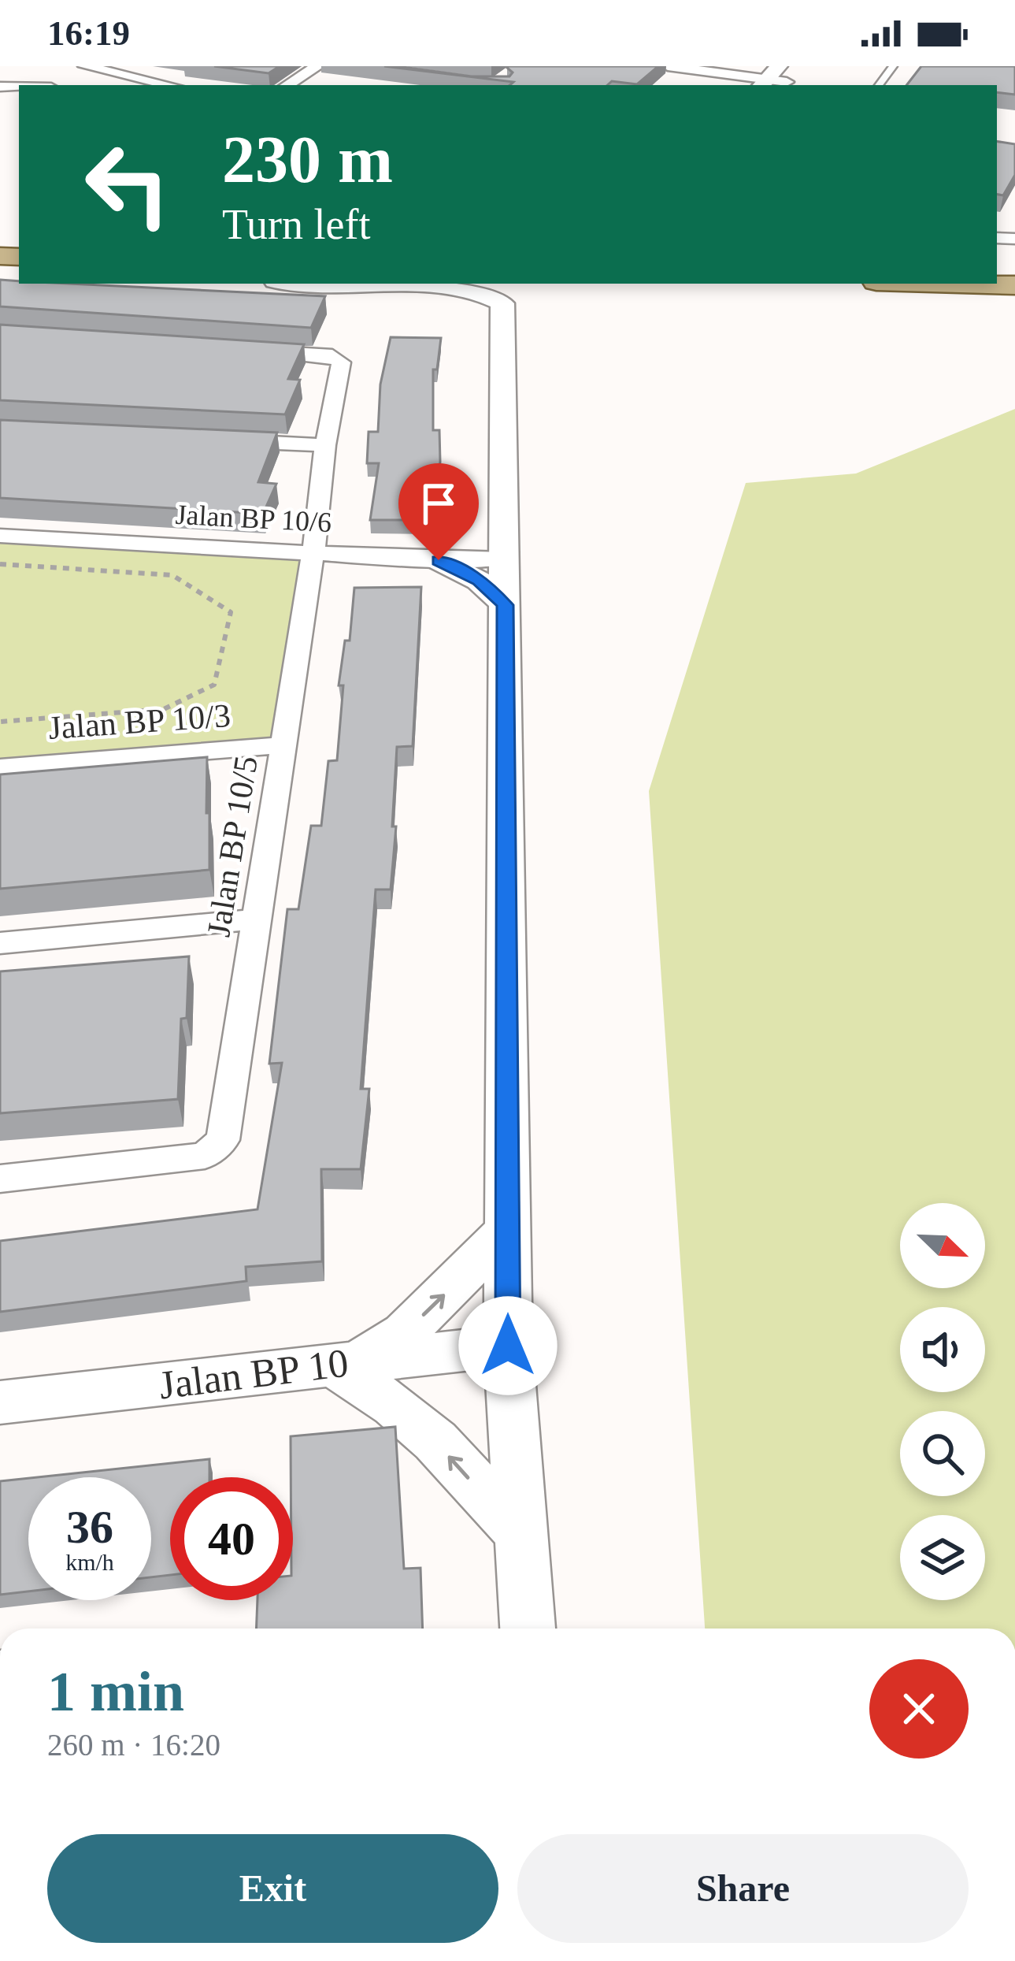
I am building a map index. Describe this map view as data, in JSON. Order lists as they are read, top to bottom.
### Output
{
  "streets": {
    "street": [
      "Jalan BP 10/6",
      "Jalan BP 10/3",
      "Jalan BP 10/5",
      "Jalan BP 10"
    ]
  },
  "crossings": [
    ["Jalan BP 10/6", "Jalan BP 10/5"],
    ["Jalan BP 10/3", "Jalan BP 10/5"]
  ],
  "north": "bottom right",
  "page": {
    "status": "16:19",
    "turn": ["230 m", "Turn left"],
    "speed": "36 km/h",
    "limit": "40",
    "heading": ["1 min", "260 m · 16:20"],
    "buttons": ["Exit", "Share"]
  }
}
